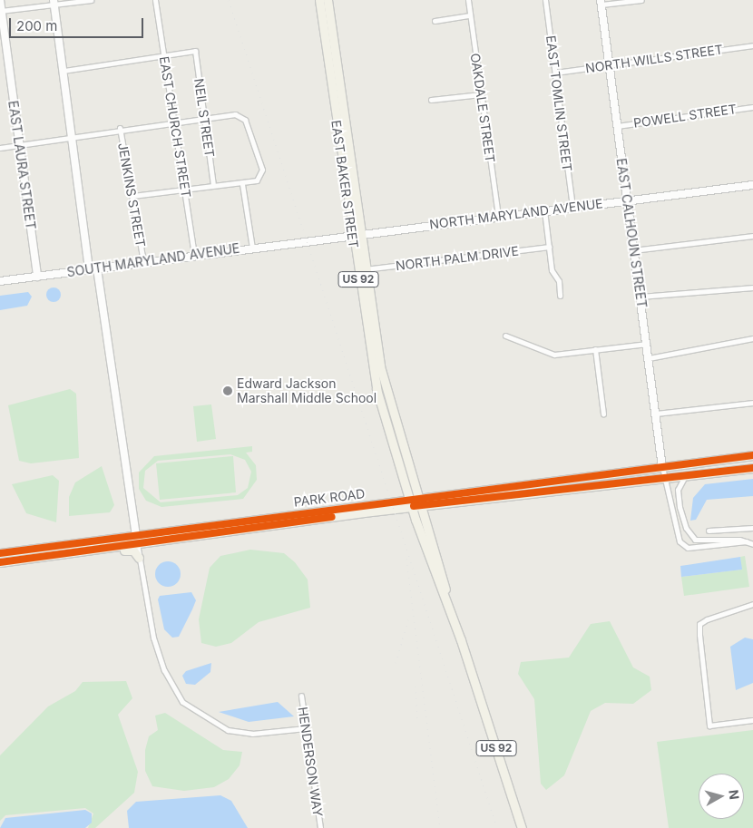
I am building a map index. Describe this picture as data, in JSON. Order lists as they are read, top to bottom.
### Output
{
  "streets": {
    "main road": ["EAST BAKER STREET", "US 92", "PARK ROAD"],
    "street": [
      "NORTH WILLS STREET",
      "EAST TOMLIN STREET",
      "OAKDALE STREET",
      "POWELL STREET",
      "NEIL STREET",
      "EAST CHURCH STREET",
      "EAST LAURA STREET",
      "JENKINS STREET",
      "NORTH MARYLAND AVENUE",
      "EAST CALHOUN STREET",
      "NORTH PALM DRIVE",
      "SOUTH MARYLAND AVENUE",
      "HENDERSON WAY"
    ]
  },
  "crossings": [
    ["NORTH WILLS STREET", "EAST TOMLIN STREET"],
    ["NORTH WILLS STREET", "EAST CALHOUN STREET"],
    ["EAST TOMLIN STREET", "NORTH MARYLAND AVENUE"],
    ["OAKDALE STREET", "NORTH MARYLAND AVENUE"],
    ["POWELL STREET", "EAST CALHOUN STREET"],
    ["NEIL STREET", "EAST CHURCH STREET"],
    ["EAST CHURCH STREET", "SOUTH MARYLAND AVENUE"],
    ["EAST LAURA STREET", "SOUTH MARYLAND AVENUE"],
    ["EAST BAKER STREET", "NORTH MARYLAND AVENUE"],
    ["EAST BAKER STREET", "NORTH PALM DRIVE"],
    ["EAST BAKER STREET", "US 92"],
    ["EAST BAKER STREET", "PARK ROAD"],
    ["JENKINS STREET", "SOUTH MARYLAND AVENUE"],
    ["NORTH MARYLAND AVENUE", "EAST CALHOUN STREET"],
    ["NORTH MARYLAND AVENUE", "SOUTH MARYLAND AVENUE"],
    ["EAST CALHOUN STREET", "PARK ROAD"],
    ["US 92", "PARK ROAD"]
  ],
  "places": ["Edward Jackson Marshall Middle School"],
  "scale_bar": "200 m",
  "north": "right"
}
